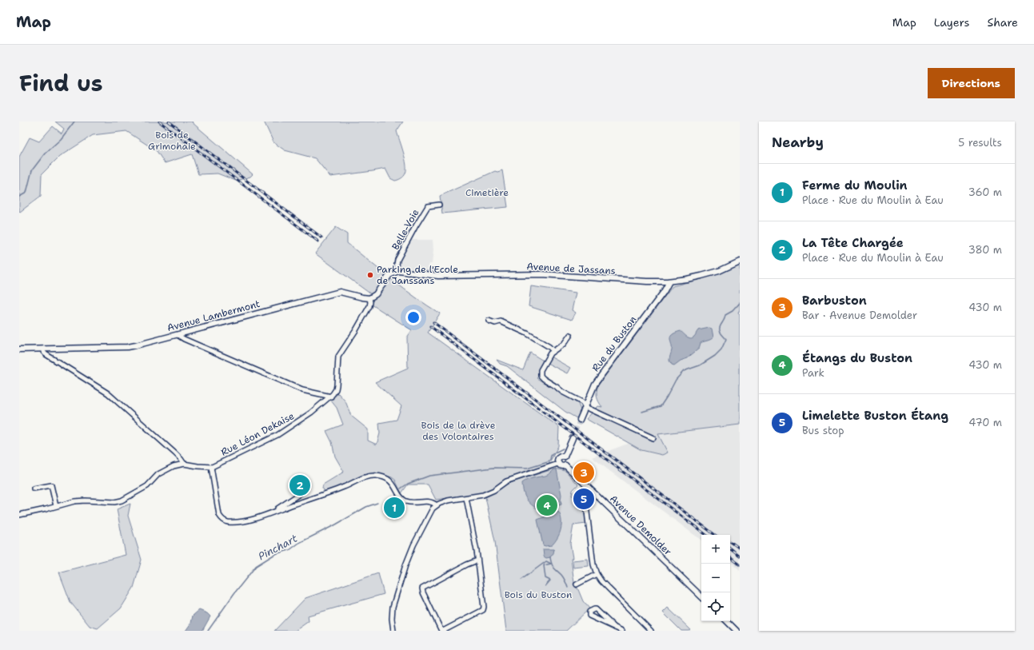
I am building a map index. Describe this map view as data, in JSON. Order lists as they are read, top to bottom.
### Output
{
  "streets": {
    "street": [
      "Belle-Voie",
      "Avenue de Jassans",
      "Avenue Lambermont",
      "Rue du Buston",
      "Rue Léon Dekaise",
      "Avenue Demolder"
    ]
  },
  "crossings": [
    ["Belle-Voie", "Avenue de Jassans"],
    ["Avenue de Jassans", "Rue du Buston"]
  ],
  "water": ["Pinchart"],
  "parks": [
    "Bois de Grimohaie",
    "Cimetière",
    "Bois de la drève des Volontaires",
    "Bois du Buston"
  ],
  "places": ["Parking de l'Ecole de Janssans"],
  "page": {
    "header": "Map",
    "nav": ["Map", "Layers", "Share"],
    "title": "Find us",
    "buttons": "Directions",
    "heading": ["Nearby", "5 results"],
    "list": [
      {
        "mark": "1",
        "name": "Ferme du Moulin",
        "note": "Place · Rue du Moulin à Eau",
        "value": "360 m"
      },
      {
        "mark": "2",
        "name": "La Tête Chargée",
        "note": "Place · Rue du Moulin à Eau",
        "value": "380 m"
      },
      {
        "mark": "3",
        "name": "Barbuston",
        "note": "Bar · Avenue Demolder",
        "value": "430 m"
      },
      {
        "mark": "4",
        "name": "Étangs du Buston",
        "note": "Park",
        "value": "430 m"
      },
      {
        "mark": "5",
        "name": "Limelette Buston Étang",
        "note": "Bus stop",
        "value": "470 m"
      }
    ],
    "pins": [
      "3",
      "2",
      "5",
      "4",
      "1"
    ],
    "map_buttons": ["+", "−"]
  }
}
